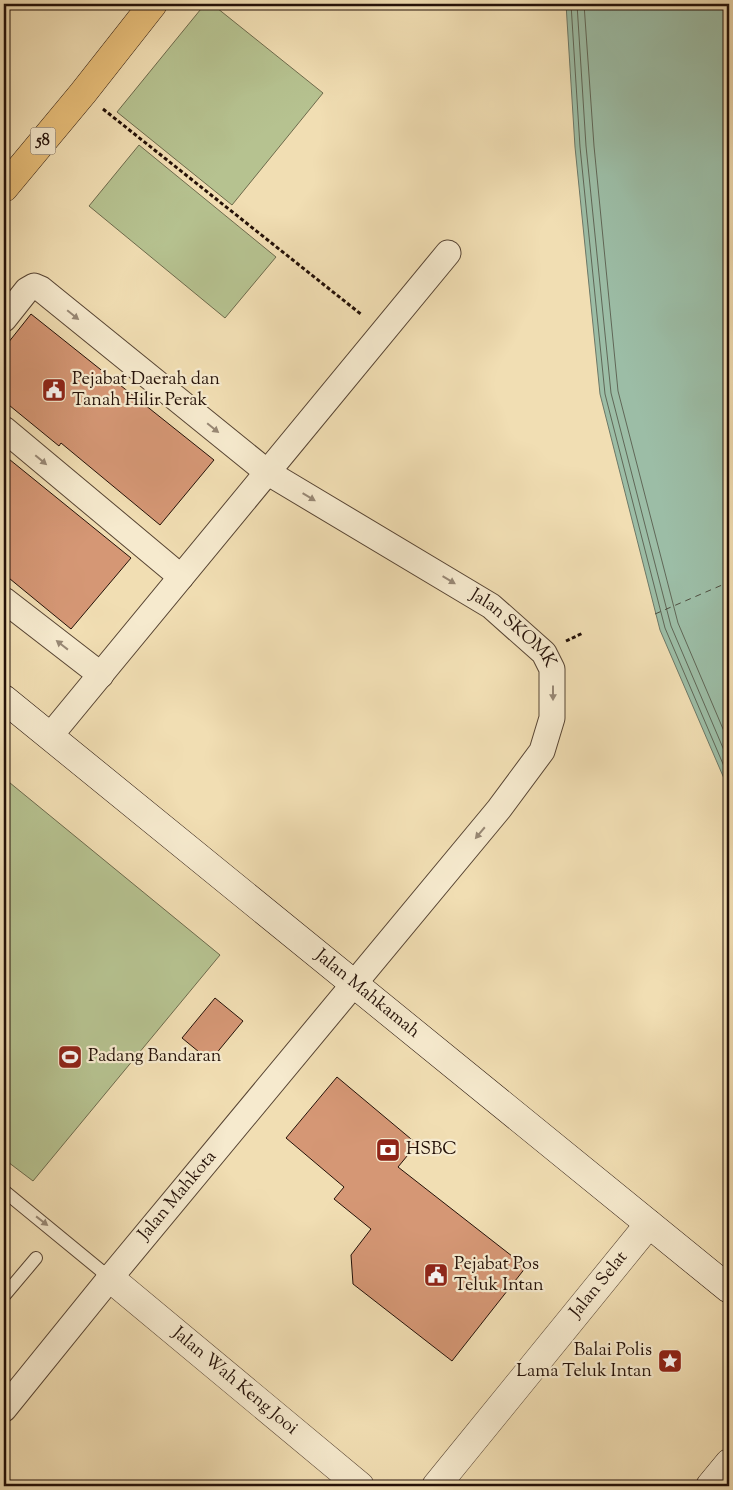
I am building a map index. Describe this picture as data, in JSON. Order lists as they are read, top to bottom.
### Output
{
  "streets": {
    "highway": ["58"],
    "main road": ["Jalan Mahkamah", "Jalan Selat", "Jalan Wah Keng Jooi"],
    "street": ["Jalan SKOMK", "Jalan Mahkota"]
  },
  "crossings": [
    ["Jalan SKOMK", "Jalan Mahkamah"],
    ["Jalan SKOMK", "Jalan Mahkota"],
    ["Jalan Mahkamah", "Jalan Mahkota"],
    ["Jalan Mahkamah", "Jalan Selat"],
    ["Jalan Mahkota", "Jalan Wah Keng Jooi"]
  ],
  "places": {
    "public building": ["Pejabat Daerah dan Tanah Hilir Perak", "Pejabat Pos Teluk Intan"],
    "sports": ["Padang Bandaran"],
    "bank": ["HSBC"],
    "place": ["Balai Polis Lama Teluk Intan"]
  }
}
